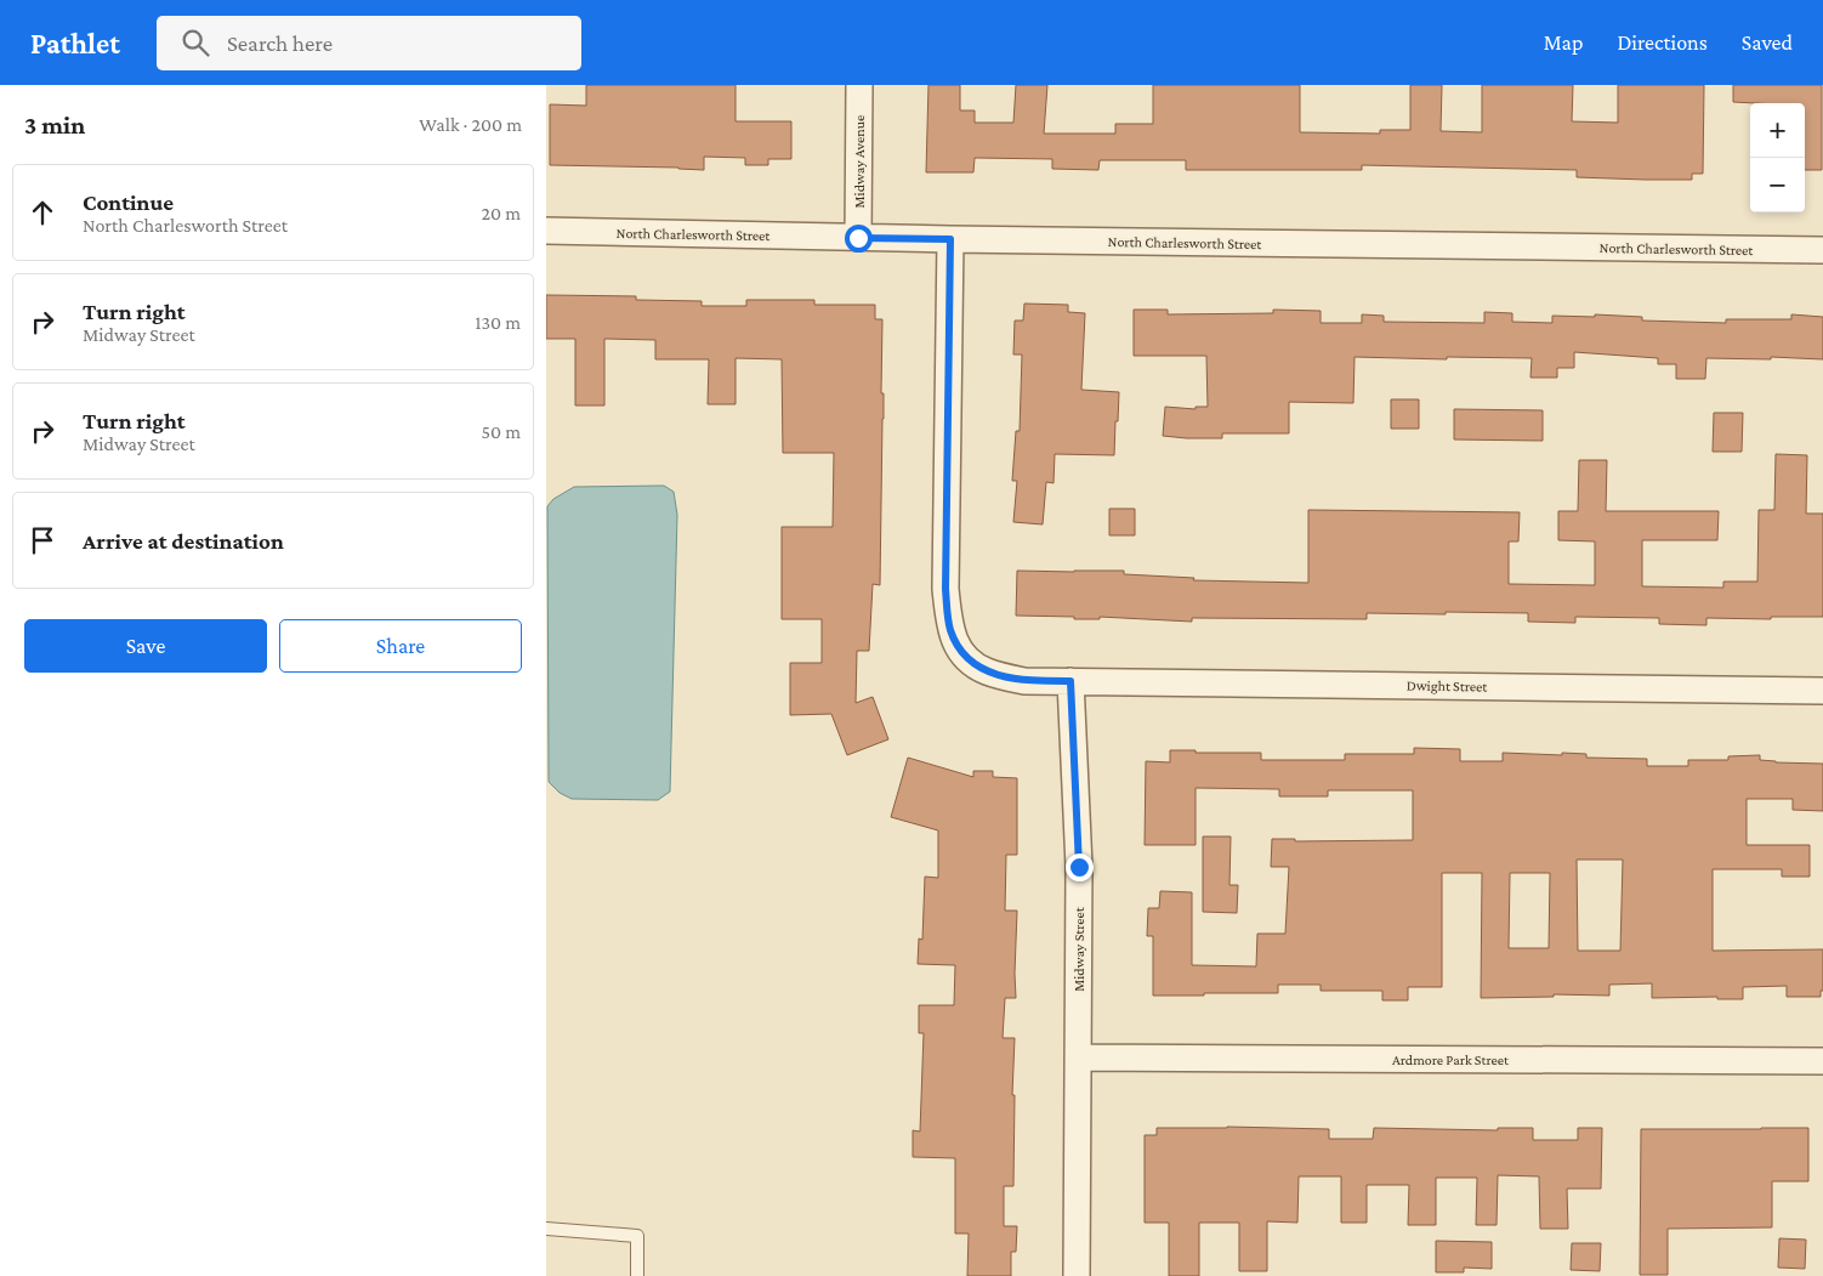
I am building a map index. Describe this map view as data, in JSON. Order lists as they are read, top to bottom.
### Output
{
  "streets": {
    "street": [
      "Midway Avenue",
      "North Charlesworth Street",
      "Dwight Street",
      "Midway Street",
      "Ardmore Park Street"
    ]
  },
  "crossings": [
    ["Midway Avenue", "North Charlesworth Street"],
    ["Dwight Street", "Midway Street"],
    ["Midway Street", "Ardmore Park Street"]
  ],
  "page": {
    "header": "Pathlet",
    "search": "Search here",
    "nav": ["Map", "Directions", "Saved"],
    "heading": ["3 min", "Walk · 200 m"],
    "map_buttons": ["+", "−"],
    "list": [
      ["Continue", "North Charlesworth Street", "20 m"],
      ["Turn right", "Midway Street", "130 m"],
      ["Turn right", "Midway Street", "50 m"],
      "Arrive at destination"
    ],
    "buttons": ["Save", "Share"]
  }
}
